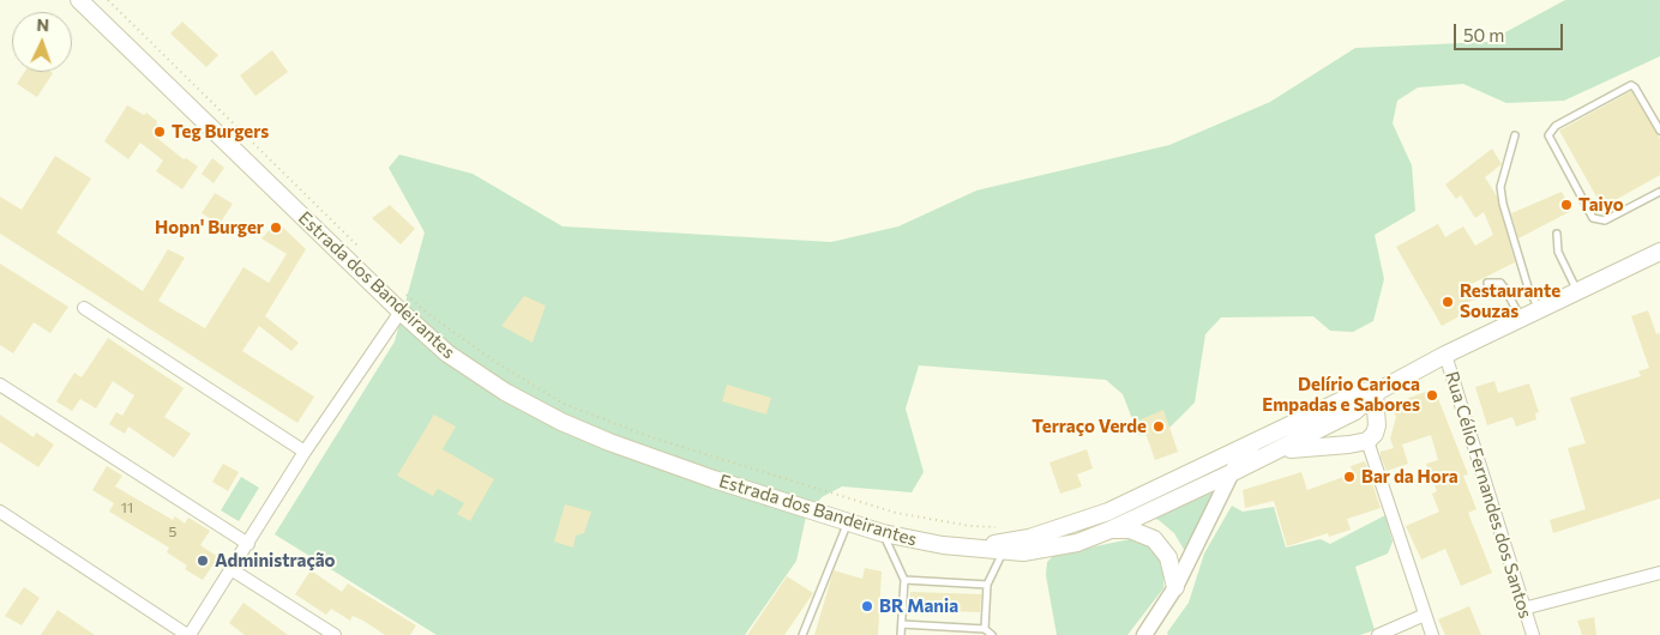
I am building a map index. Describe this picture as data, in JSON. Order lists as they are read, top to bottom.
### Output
{
  "streets": {
    "main road": ["Estrada dos Bandeirantes"],
    "street": ["Rua Célio Fernandes dos Santos"]
  },
  "crossings": [
    ["Estrada dos Bandeirantes", "Rua Célio Fernandes dos Santos"]
  ],
  "places": [
    "Teg Burgers",
    "Taiyo",
    "Hopn' Burger",
    "Restaurante Souzas",
    "Delírio Carioca Empadas e Sabores",
    "Terraço Verde",
    "Bar da Hora",
    "Administração",
    "BR Mania"
  ],
  "house_numbers": ["11", "5"],
  "scale_bar": "50 m",
  "north": "top"
}
